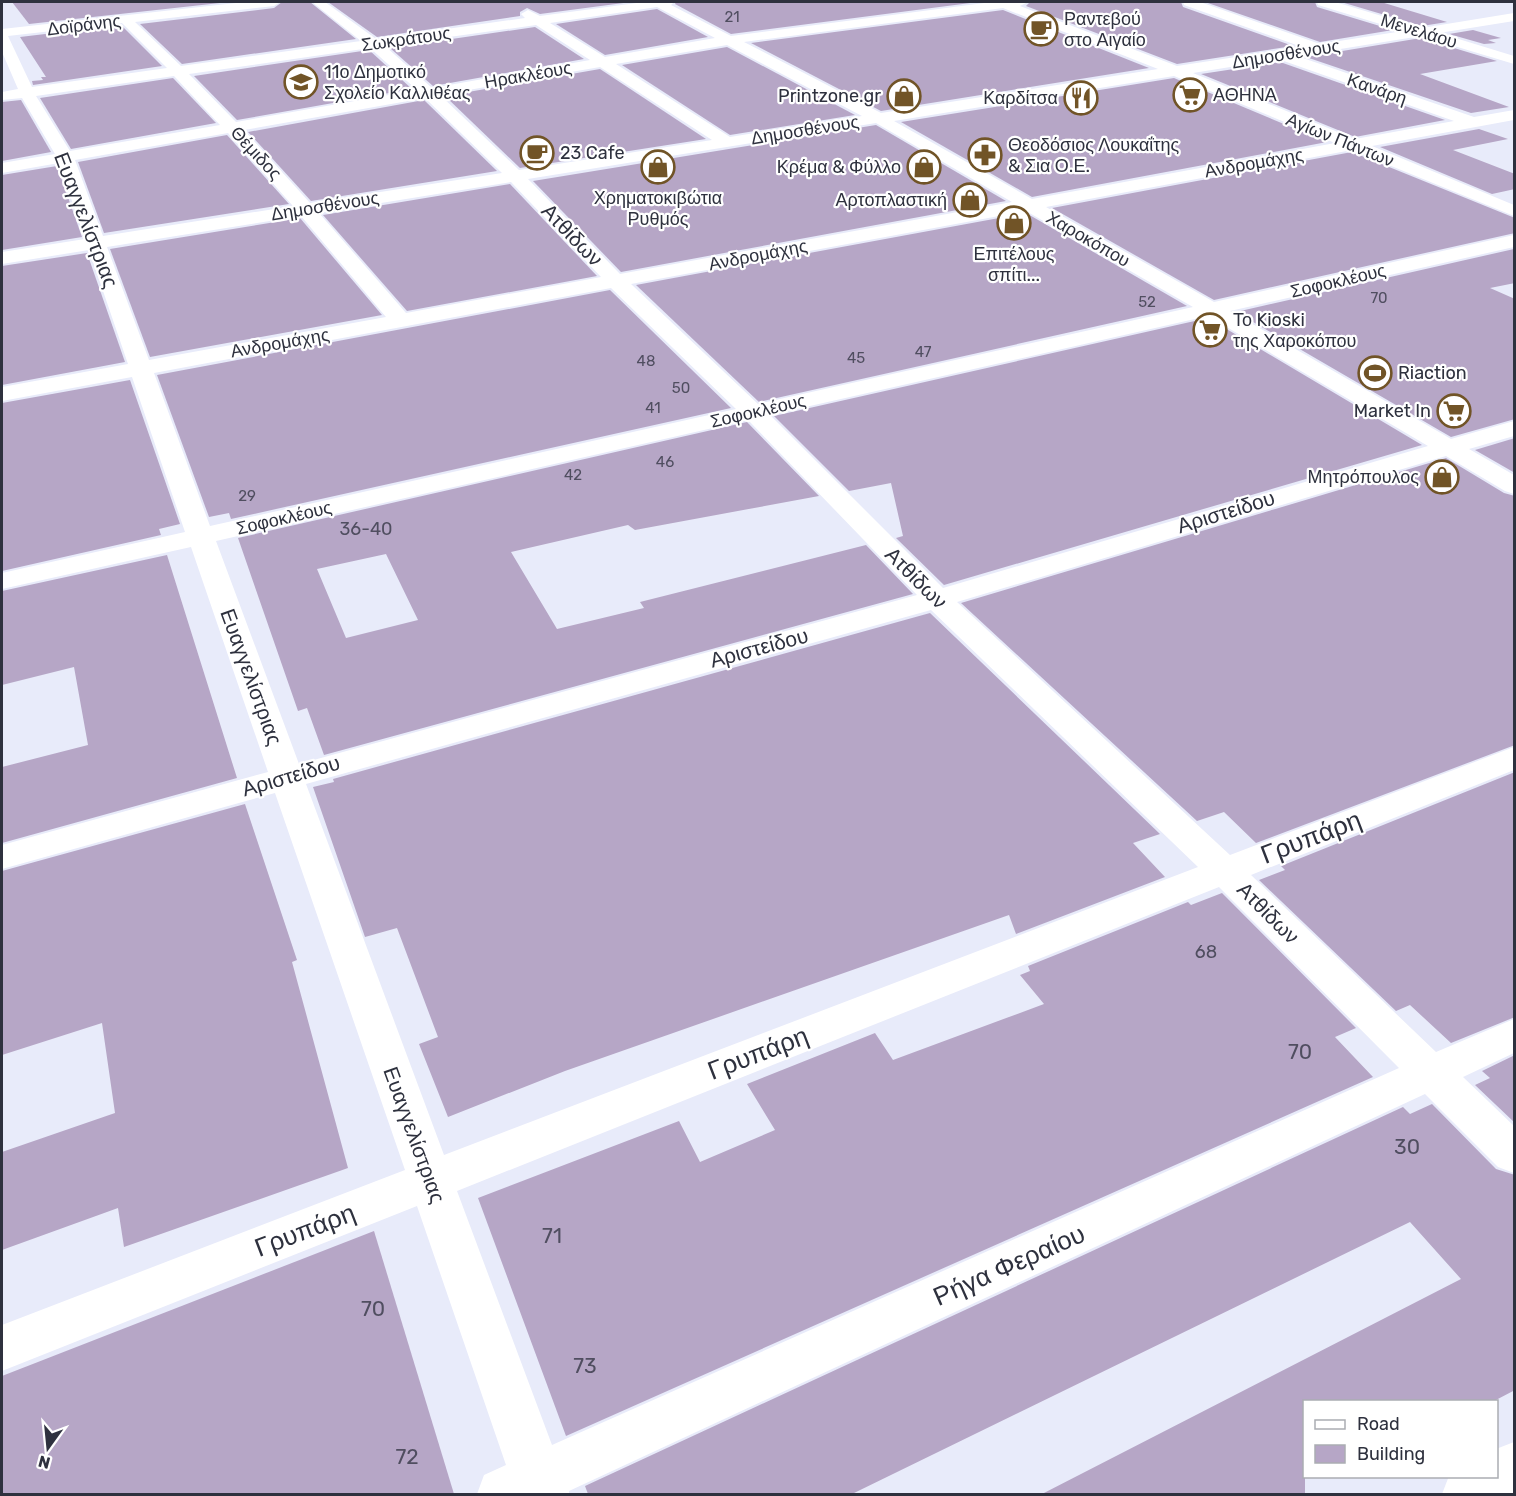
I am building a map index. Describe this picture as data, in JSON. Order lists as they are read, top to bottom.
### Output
{
  "streets": {
    "street": [
      "Δοϊράνης",
      "Μενελάου",
      "Σωκράτους",
      "Δημοσθένους",
      "Ηρακλέους",
      "Κανάρη",
      "Αγίων Πάντων",
      "Θέμιδος",
      "Ανδρομάχης",
      "Ευαγγελίστριας",
      "Ατθίδων",
      "Χαροκόπου",
      "Σοφοκλέους",
      "Αριστείδου",
      "Γρυπάρη",
      "Ρήγα Φεραίου"
    ]
  },
  "crossings": [
    ["Δοϊράνης", "Θέμιδος"],
    ["Μενελάου", "Δημοσθένους"],
    ["Σωκράτους", "Θέμιδος"],
    ["Σωκράτους", "Ευαγγελίστριας"],
    ["Σωκράτους", "Ατθίδων"],
    ["Σωκράτους", "Χαροκόπου"],
    ["Δημοσθένους", "Κανάρη"],
    ["Δημοσθένους", "Αγίων Πάντων"],
    ["Δημοσθένους", "Θέμιδος"],
    ["Δημοσθένους", "Ευαγγελίστριας"],
    ["Δημοσθένους", "Ατθίδων"],
    ["Δημοσθένους", "Χαροκόπου"],
    ["Ηρακλέους", "Αγίων Πάντων"],
    ["Ηρακλέους", "Θέμιδος"],
    ["Ηρακλέους", "Ευαγγελίστριας"],
    ["Ηρακλέους", "Ατθίδων"],
    ["Ηρακλέους", "Χαροκόπου"],
    ["Κανάρη", "Ανδρομάχης"],
    ["Αγίων Πάντων", "Ανδρομάχης"],
    ["Θέμιδος", "Ανδρομάχης"],
    ["Ανδρομάχης", "Ευαγγελίστριας"],
    ["Ανδρομάχης", "Ατθίδων"],
    ["Ανδρομάχης", "Χαροκόπου"],
    ["Ευαγγελίστριας", "Σοφοκλέους"],
    ["Ευαγγελίστριας", "Αριστείδου"],
    ["Ευαγγελίστριας", "Γρυπάρη"],
    ["Ευαγγελίστριας", "Ρήγα Φεραίου"],
    ["Ατθίδων", "Σοφοκλέους"],
    ["Ατθίδων", "Αριστείδου"],
    ["Ατθίδων", "Γρυπάρη"],
    ["Ατθίδων", "Ρήγα Φεραίου"],
    ["Χαροκόπου", "Σοφοκλέους"],
    ["Χαροκόπου", "Αριστείδου"]
  ],
  "places": {
    "cafe": ["Ραντεβού στο Αιγαίο", "23 Cafe"],
    "school or university": ["11ο Δημοτικό Σχολείο Καλλιθέας"],
    "supermarket": ["ΑΘΗΝΑ", "Το Kioski της Χαροκόπου", "Market In"],
    "shop": [
      "Printzone.gr",
      "Χρηματοκιβώτια Ρυθμός",
      "Κρέμα & Φύλλο",
      "Αρτοπλαστική",
      "Επιτέλους σπίτι...",
      "Μητρόπουλος"
    ],
    "restaurant": ["Καρδίτσα"],
    "pharmacy": ["Θεοδόσιος Λουκαΐτης & Σια Ο.Ε."],
    "sports": ["Riaction"]
  },
  "house_numbers": [
    "21",
    "70",
    "52",
    "47",
    "45",
    "48",
    "50",
    "41",
    "46",
    "42",
    "29",
    "36-40",
    "68",
    "70",
    "30",
    "71",
    "70",
    "73",
    "72"
  ],
  "legend": ["Road", "Building"],
  "north": "bottom"
}
